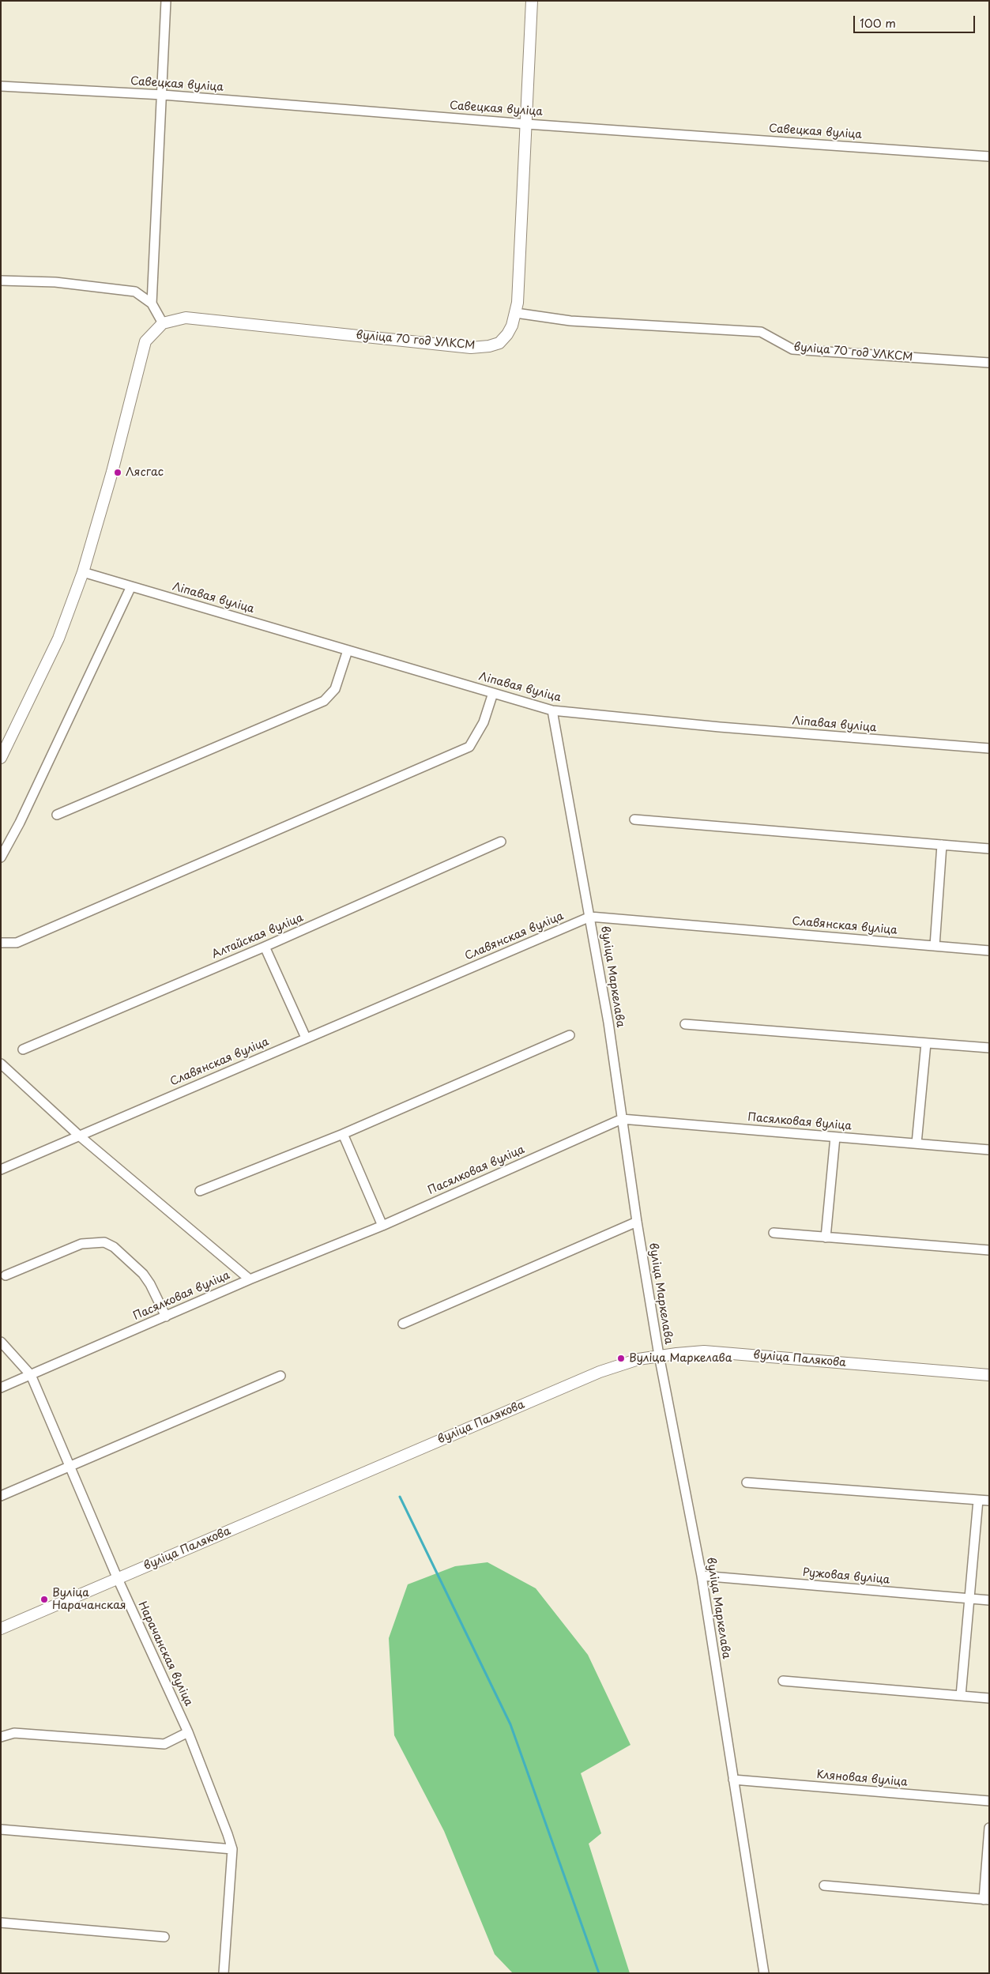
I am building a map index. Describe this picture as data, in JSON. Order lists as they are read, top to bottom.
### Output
{
  "streets": {
    "street": [
      "Савецкая вуліца",
      "вуліца 70 год УЛКСМ",
      "Ліпавая вуліца",
      "Славянская вуліца",
      "Алтайская вуліца",
      "вуліца Маркелава",
      "Пасялковая вуліца",
      "вуліца Палякова",
      "Ружовая вуліца",
      "Нарачанская вуліца",
      "Кляновая вуліца"
    ]
  },
  "crossings": [
    ["Ліпавая вуліца", "вуліца Маркелава"],
    ["Славянская вуліца", "вуліца Маркелава"],
    ["вуліца Маркелава", "Пасялковая вуліца"],
    ["вуліца Маркелава", "вуліца Палякова"],
    ["вуліца Маркелава", "Ружовая вуліца"],
    ["вуліца Маркелава", "Кляновая вуліца"],
    ["Пасялковая вуліца", "Нарачанская вуліца"],
    ["вуліца Палякова", "Нарачанская вуліца"]
  ],
  "places": ["Лясгас", "Вуліца Маркелава", "Вуліца Нарачанская"],
  "scale_bar": "100 m"
}
